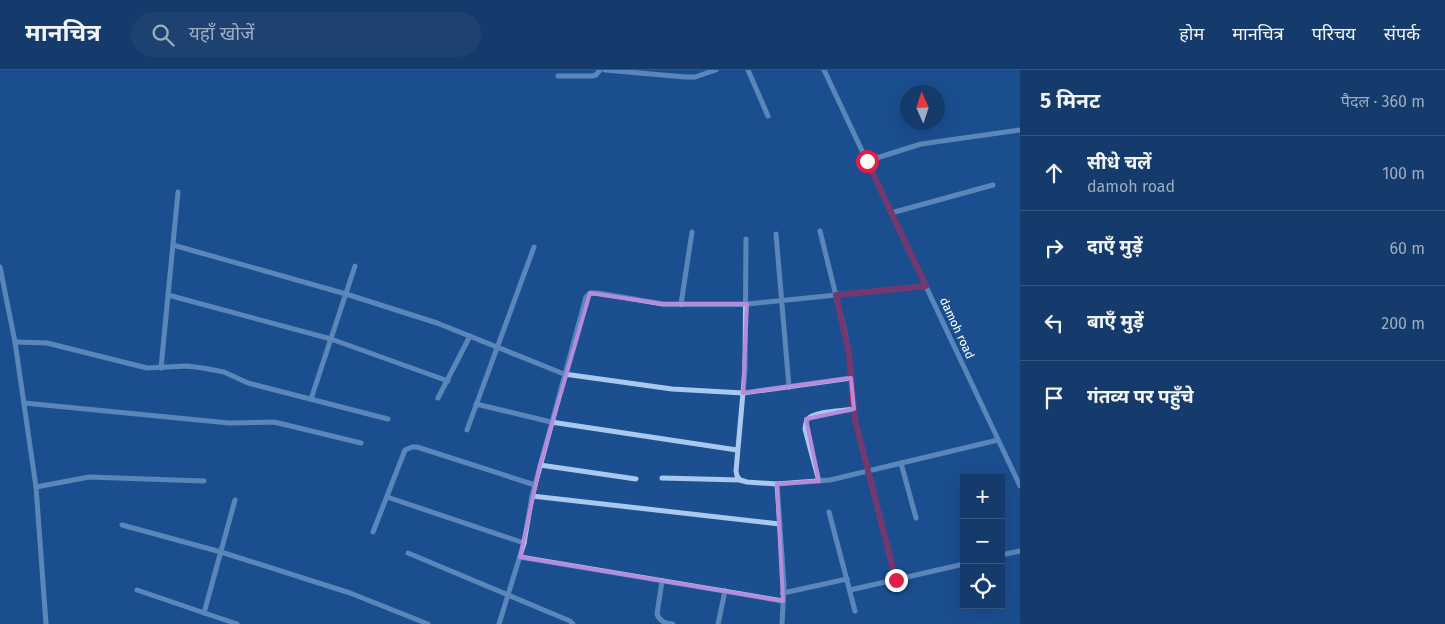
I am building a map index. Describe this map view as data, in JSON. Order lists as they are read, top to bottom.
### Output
{
  "streets": {
    "street": ["damoh road"]
  },
  "north": "top",
  "page": {
    "header": "मानचित्र",
    "search": "यहाँ खोजें",
    "nav": [
      "होम",
      "मानचित्र",
      "परिचय",
      "संपर्क"
    ],
    "heading": ["5 मिनट", "पैदल · 360 m"],
    "list": [
      ["सीधे चलें", "damoh road", "100 m"],
      ["दाएँ मुड़ें", "60 m"],
      ["बाएँ मुड़ें", "200 m"],
      "गंतव्य पर पहुँचे"
    ],
    "map_buttons": ["+", "−"]
  }
}
